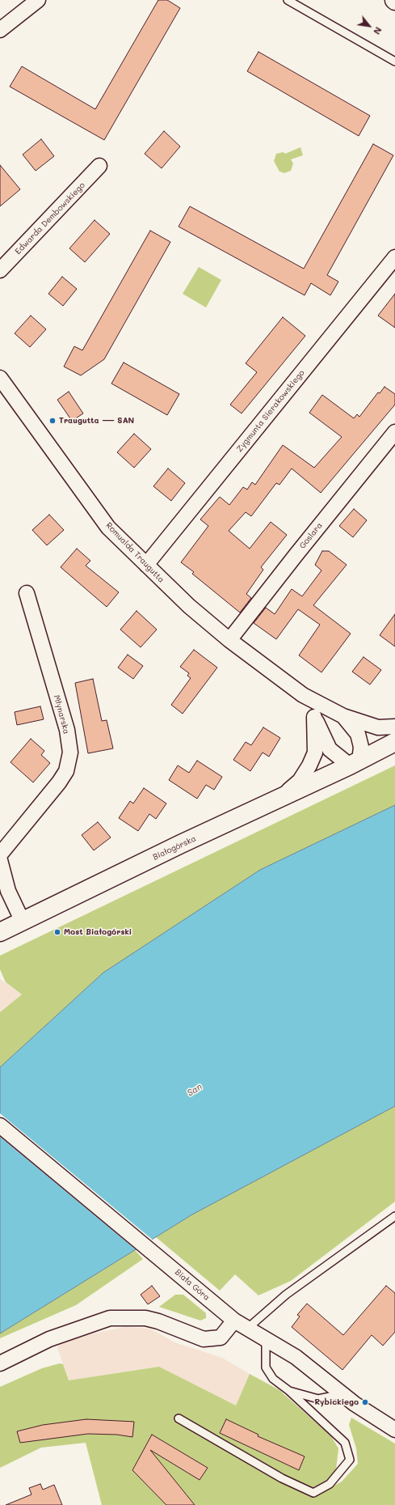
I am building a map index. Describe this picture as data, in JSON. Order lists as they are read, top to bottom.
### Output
{
  "streets": {
    "street": [
      "Edwarda Dembowskiego",
      "Zygmunta Sierakowskiego",
      "Goslara",
      "Romualda Traugutta",
      "Młynarska",
      "Białogórska",
      "Biała Góra"
    ]
  },
  "crossings": [
    ["Zygmunta Sierakowskiego", "Romualda Traugutta"],
    ["Goslara", "Romualda Traugutta"],
    ["Romualda Traugutta", "Białogórska"]
  ],
  "water": ["San"],
  "places": ["Traugutta — SAN", "Most Białogórski", "Rybickiego"],
  "north": "bottom right"
}
